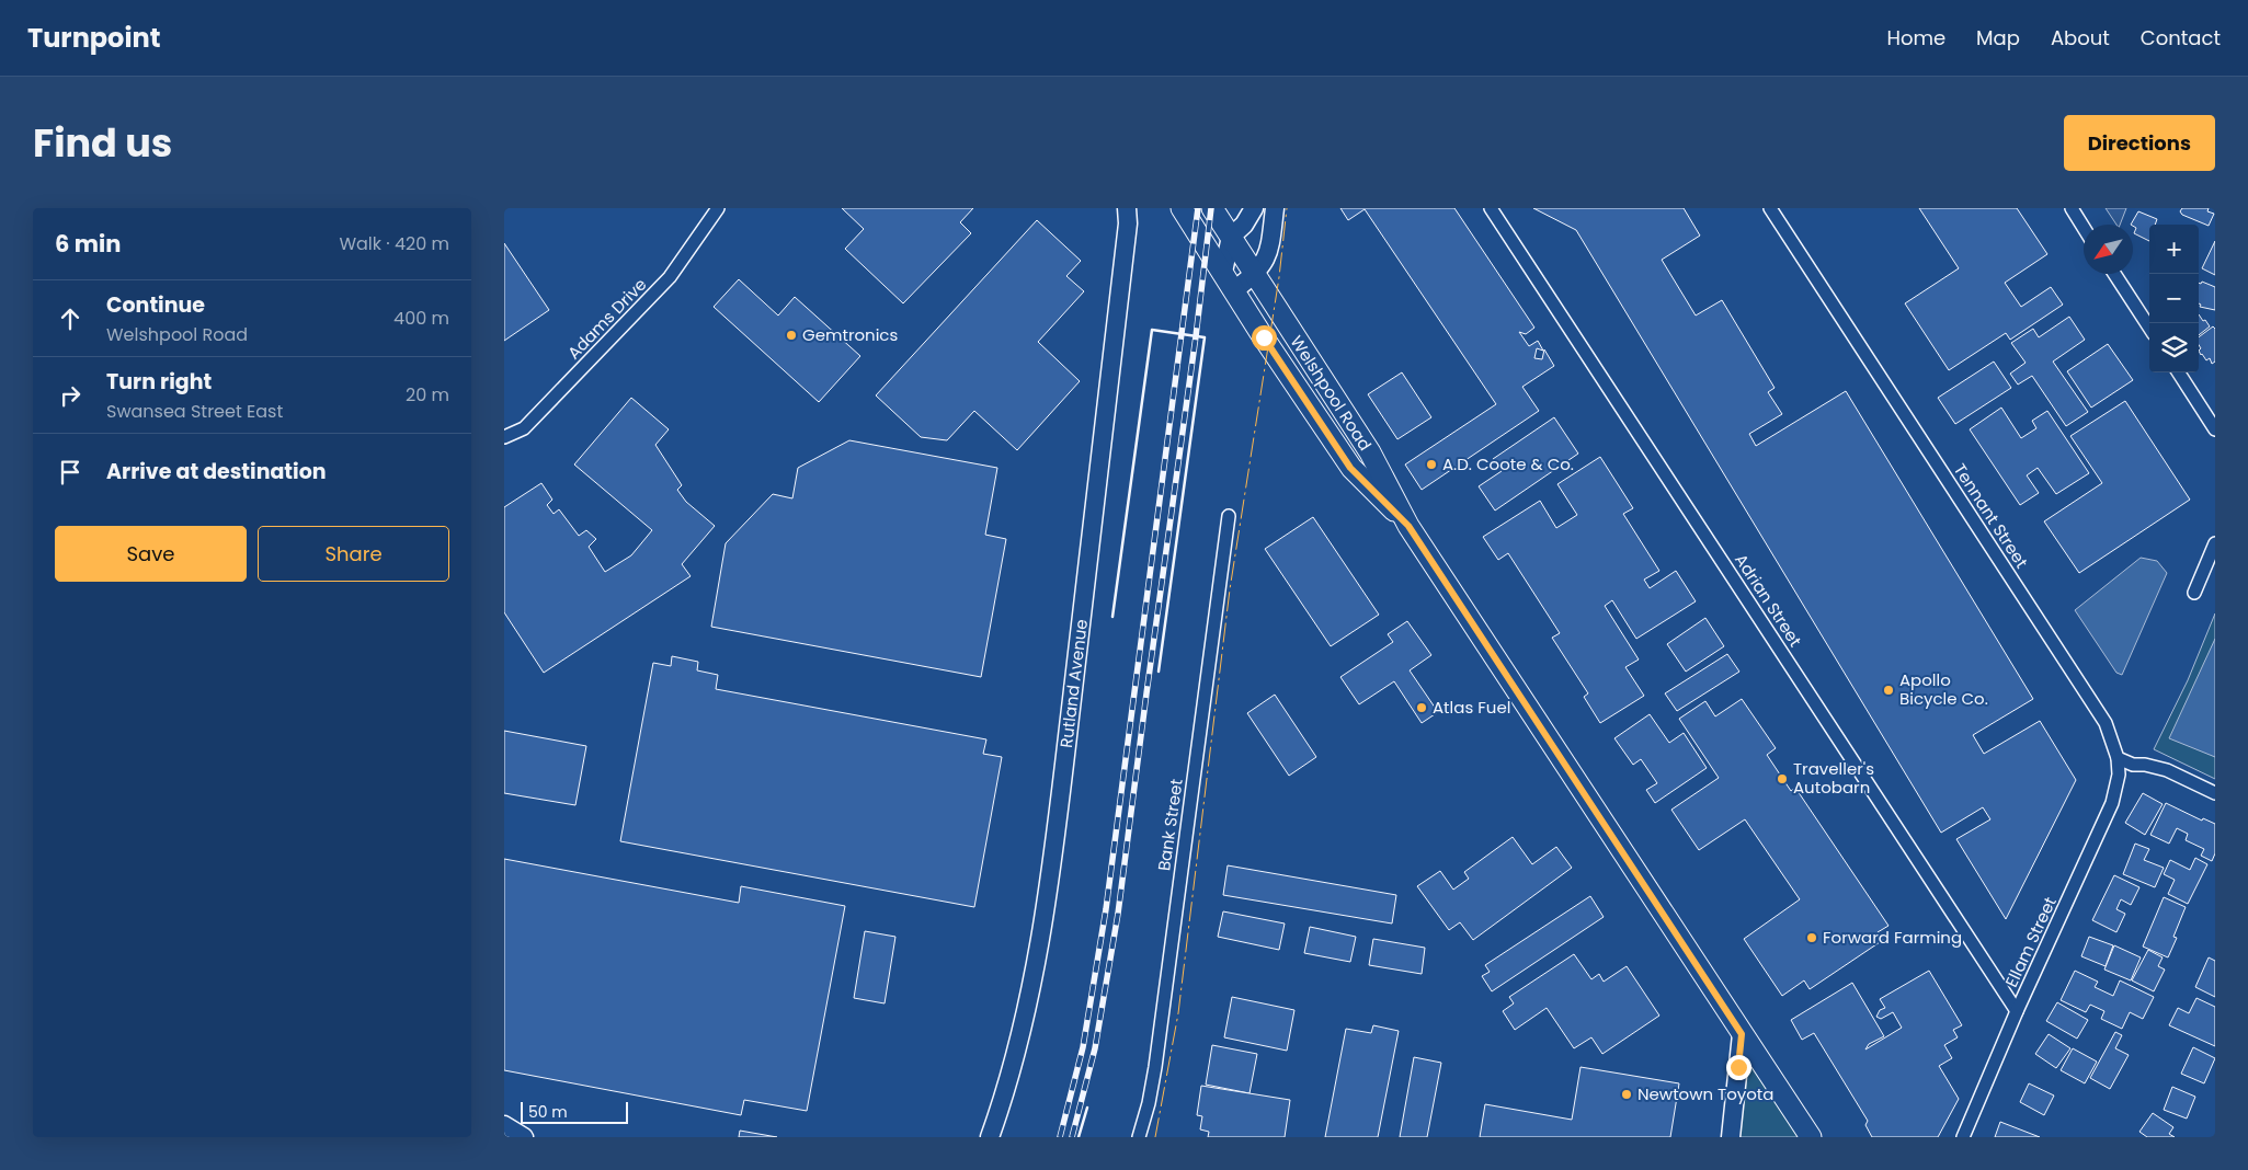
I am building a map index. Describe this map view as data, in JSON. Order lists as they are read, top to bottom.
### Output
{
  "streets": {
    "main road": ["Welshpool Road"],
    "street": [
      "Adams Drive",
      "Tennant Street",
      "Adrian Street",
      "Rutland Avenue",
      "Bank Street",
      "Ellam Street"
    ]
  },
  "crossings": [
    ["Tennant Street", "Ellam Street"],
    ["Adrian Street", "Ellam Street"]
  ],
  "places": [
    "Gemtronics",
    "A.D. Coote & Co.",
    "Apollo Bicycle Co.",
    "Atlas Fuel",
    "Traveller's Autobarn",
    "Forward Farming",
    "Newtown Toyota"
  ],
  "scale_bar": "50 m",
  "north": "bottom left",
  "page": {
    "header": "Turnpoint",
    "nav": [
      "Home",
      "Map",
      "About",
      "Contact"
    ],
    "title": "Find us",
    "buttons": [
      "Directions",
      ["Save", "Share"]
    ],
    "heading": ["6 min", "Walk · 420 m"],
    "map_buttons": ["+", "−"],
    "list": [
      ["Continue", "Welshpool Road", "400 m"],
      ["Turn right", "Swansea Street East", "20 m"],
      "Arrive at destination"
    ],
    "scale": "50 m"
  }
}
